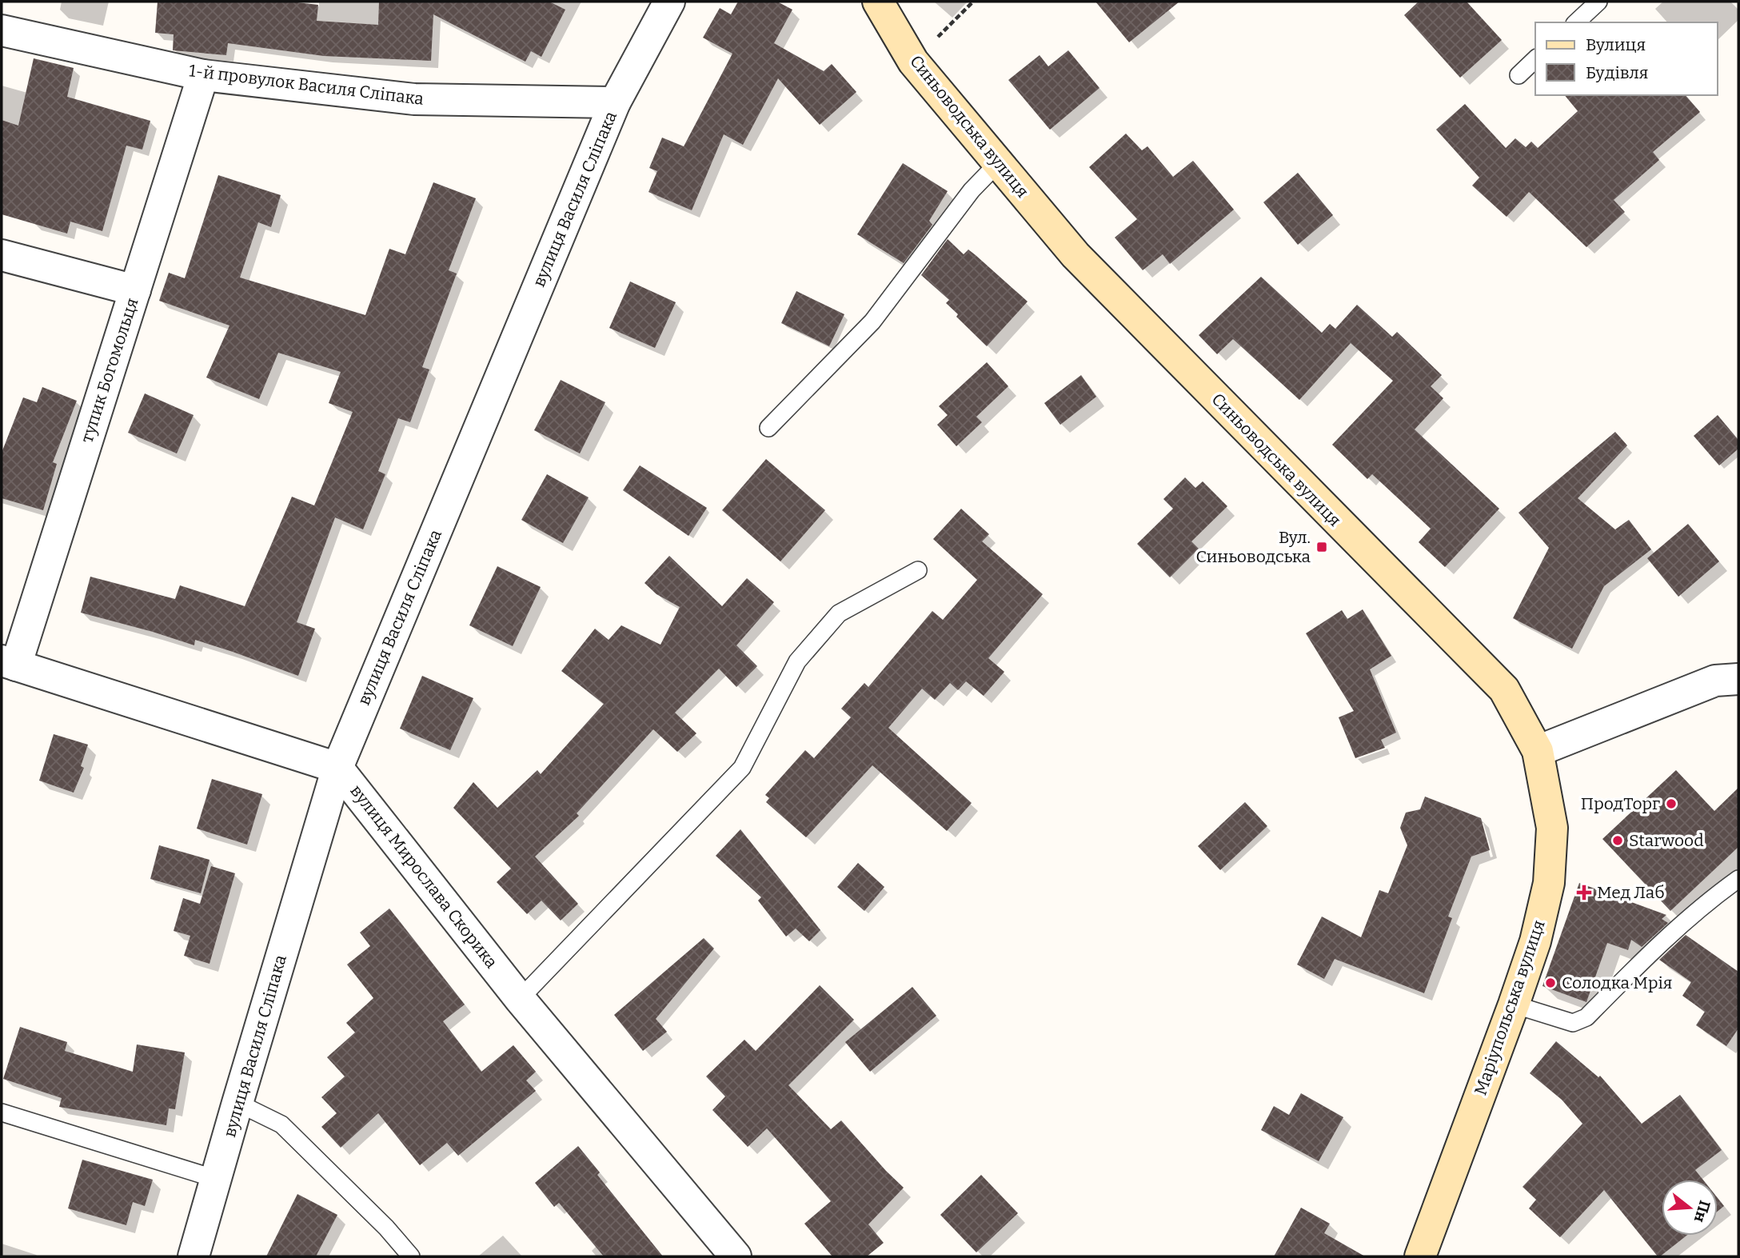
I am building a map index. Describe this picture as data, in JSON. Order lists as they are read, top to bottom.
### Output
{
  "streets": {
    "street": [
      "1-й провулок Василя Сліпака",
      "Синьоводська вулиця",
      "вулиця Василя Сліпака",
      "тупик Богомольця",
      "вулиця Мирослава Скорика",
      "Маріупольська вулиця"
    ]
  },
  "crossings": [
    ["1-й провулок Василя Сліпака", "вулиця Василя Сліпака"],
    ["1-й провулок Василя Сліпака", "тупик Богомольця"],
    ["Синьоводська вулиця", "Маріупольська вулиця"],
    ["вулиця Василя Сліпака", "вулиця Мирослава Скорика"]
  ],
  "places": {
    "transit": ["Вул. Синьоводська"],
    "other": ["ПродТорг", "Starwood", "Солодка Мрія"],
    "health": ["Мед Лаб"]
  },
  "legend": ["Вулиця", "Будівля"],
  "north": "right"
}
